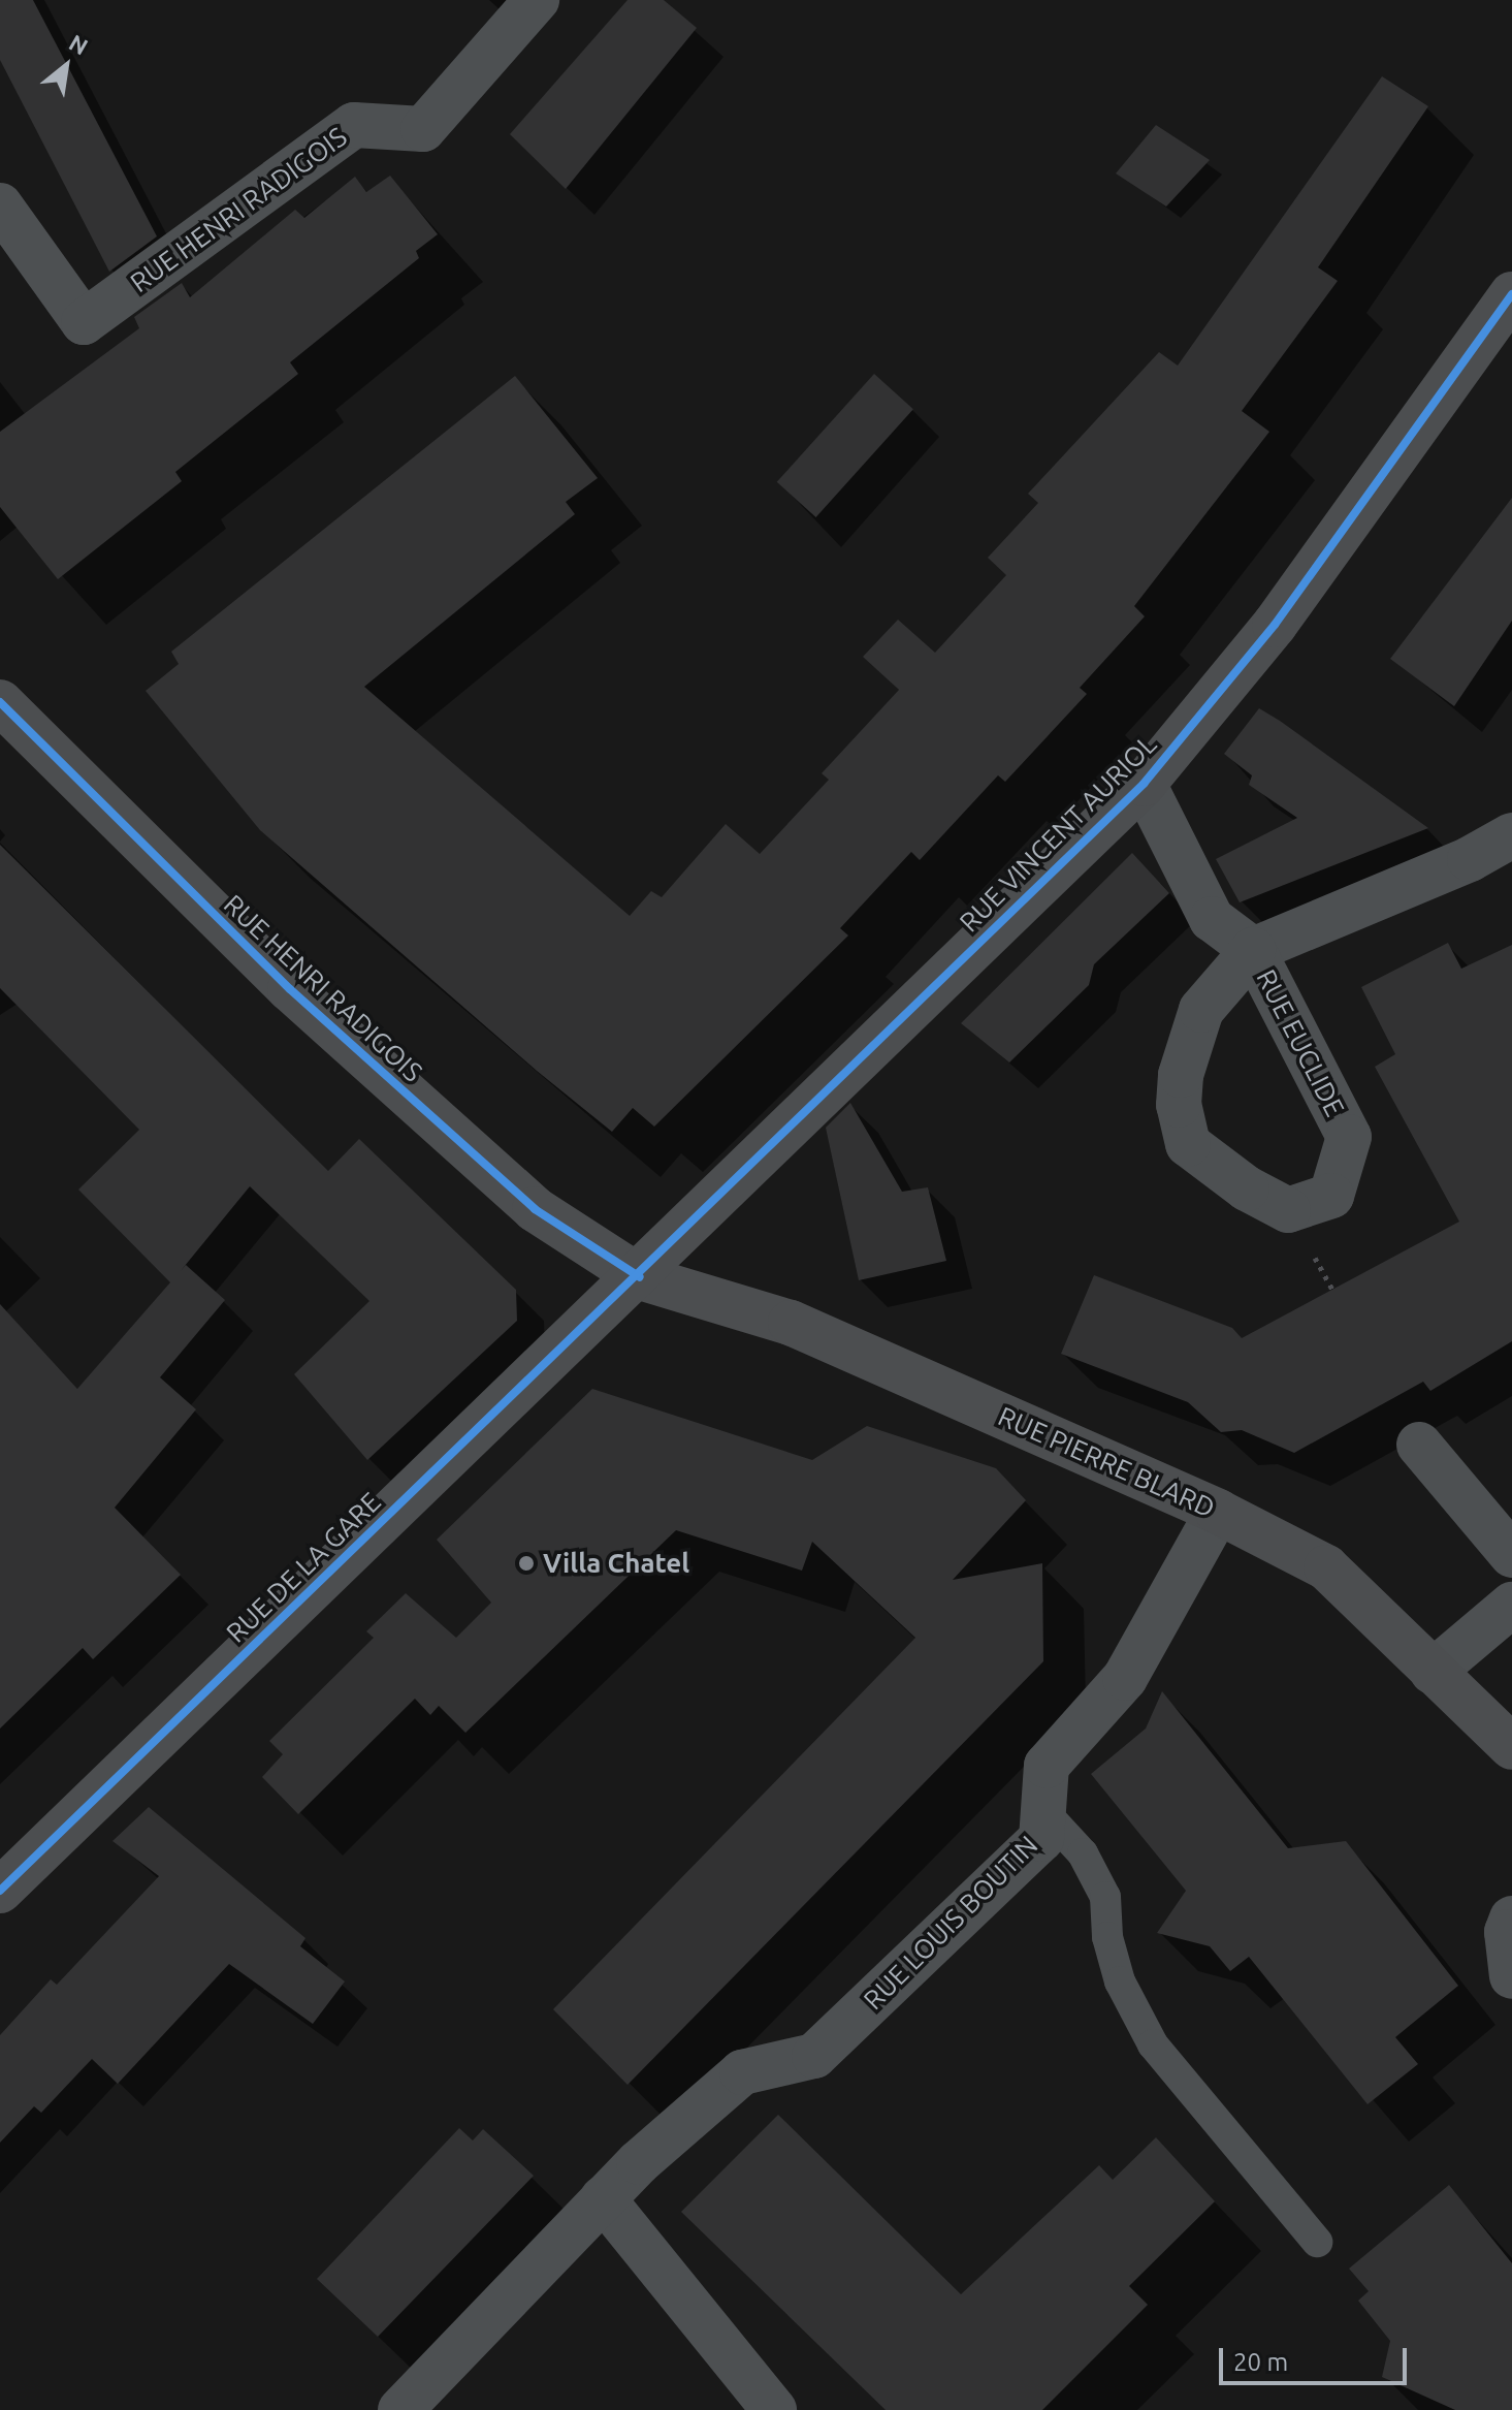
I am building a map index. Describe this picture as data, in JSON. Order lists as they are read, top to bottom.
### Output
{
  "streets": {
    "street": [
      "RUE HENRI RADIGOIS",
      "RUE VINCENT AURIOL",
      "RUE EUCLIDE",
      "RUE PIERRE BLARD",
      "RUE DE LA GARE",
      "RUE LOUIS BOUTIN"
    ]
  },
  "crossings": [
    ["RUE HENRI RADIGOIS", "RUE VINCENT AURIOL"],
    ["RUE HENRI RADIGOIS", "RUE PIERRE BLARD"],
    ["RUE HENRI RADIGOIS", "RUE DE LA GARE"],
    ["RUE VINCENT AURIOL", "RUE EUCLIDE"],
    ["RUE VINCENT AURIOL", "RUE PIERRE BLARD"],
    ["RUE VINCENT AURIOL", "RUE DE LA GARE"],
    ["RUE PIERRE BLARD", "RUE DE LA GARE"],
    ["RUE PIERRE BLARD", "RUE LOUIS BOUTIN"]
  ],
  "places": ["Villa Chatel"],
  "scale_bar": "20 m",
  "north": "top right"
}
